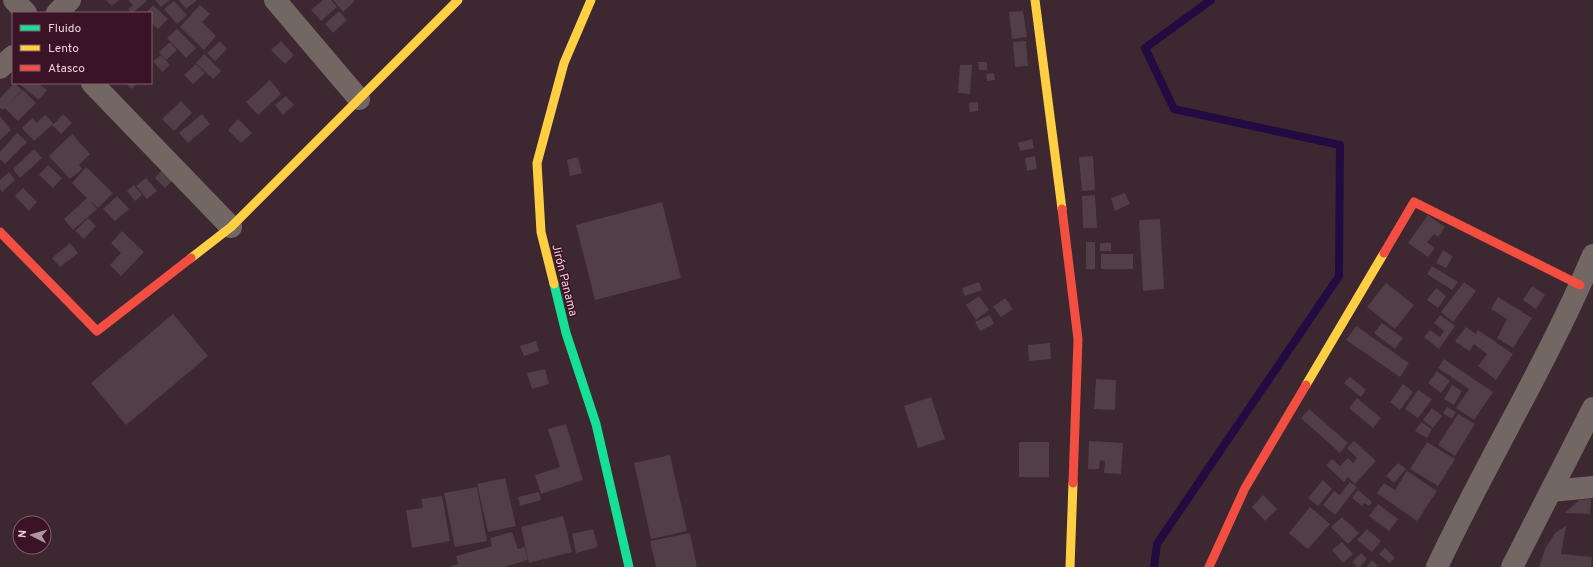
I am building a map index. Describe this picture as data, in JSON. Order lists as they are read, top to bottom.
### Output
{
  "streets": {
    "street": ["Jirón Panama"]
  },
  "legend": ["Fluido", "Lento", "Atasco"],
  "north": "left"
}
